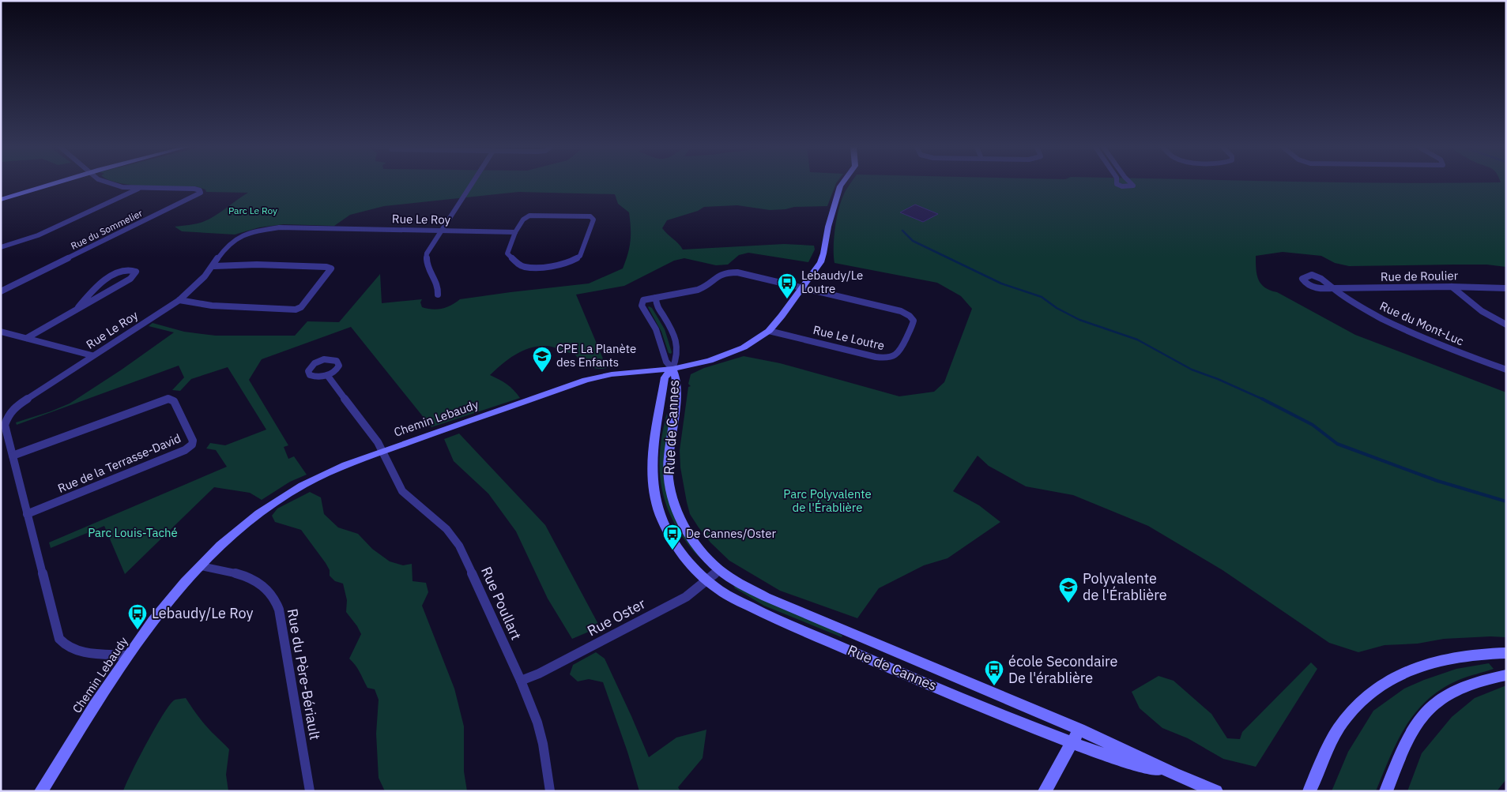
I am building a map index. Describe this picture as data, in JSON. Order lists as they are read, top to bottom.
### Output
{
  "streets": {
    "street": [
      "Rue Le Roy",
      "Rue du Sommelier",
      "Rue de Roulier",
      "Rue du Mont-Luc",
      "Rue Le Loutre",
      "Chemin Lebaudy",
      "Rue de Cannes",
      "Rue de la Terrasse-David",
      "Rue Poullart",
      "Rue Oster",
      "Rue du Père-Bériault"
    ]
  },
  "crossings": [
    ["Rue Le Roy", "Chemin Lebaudy"],
    ["Rue Le Roy", "Rue de la Terrasse-David"],
    ["Rue de Roulier", "Rue du Mont-Luc"],
    ["Rue Le Loutre", "Chemin Lebaudy"],
    ["Rue Le Loutre", "Rue de Cannes"],
    ["Chemin Lebaudy", "Rue de Cannes"],
    ["Chemin Lebaudy", "Rue Poullart"],
    ["Chemin Lebaudy", "Rue du Père-Bériault"],
    ["Rue de Cannes", "Rue Oster"],
    ["Rue Poullart", "Rue Oster"]
  ],
  "parks": ["Parc Le Roy", "Parc Polyvalente de l'Érablière", "Parc Louis-Taché"],
  "places": {
    "bus stop": [
      "Lebaudy/Le Loutre",
      "De Cannes/Oster",
      "Lebaudy/Le Roy",
      "école Secondaire De l'érablière"
    ],
    "school or university": ["CPE La Planète des Enfants", "Polyvalente de l'Érablière"]
  }
}
